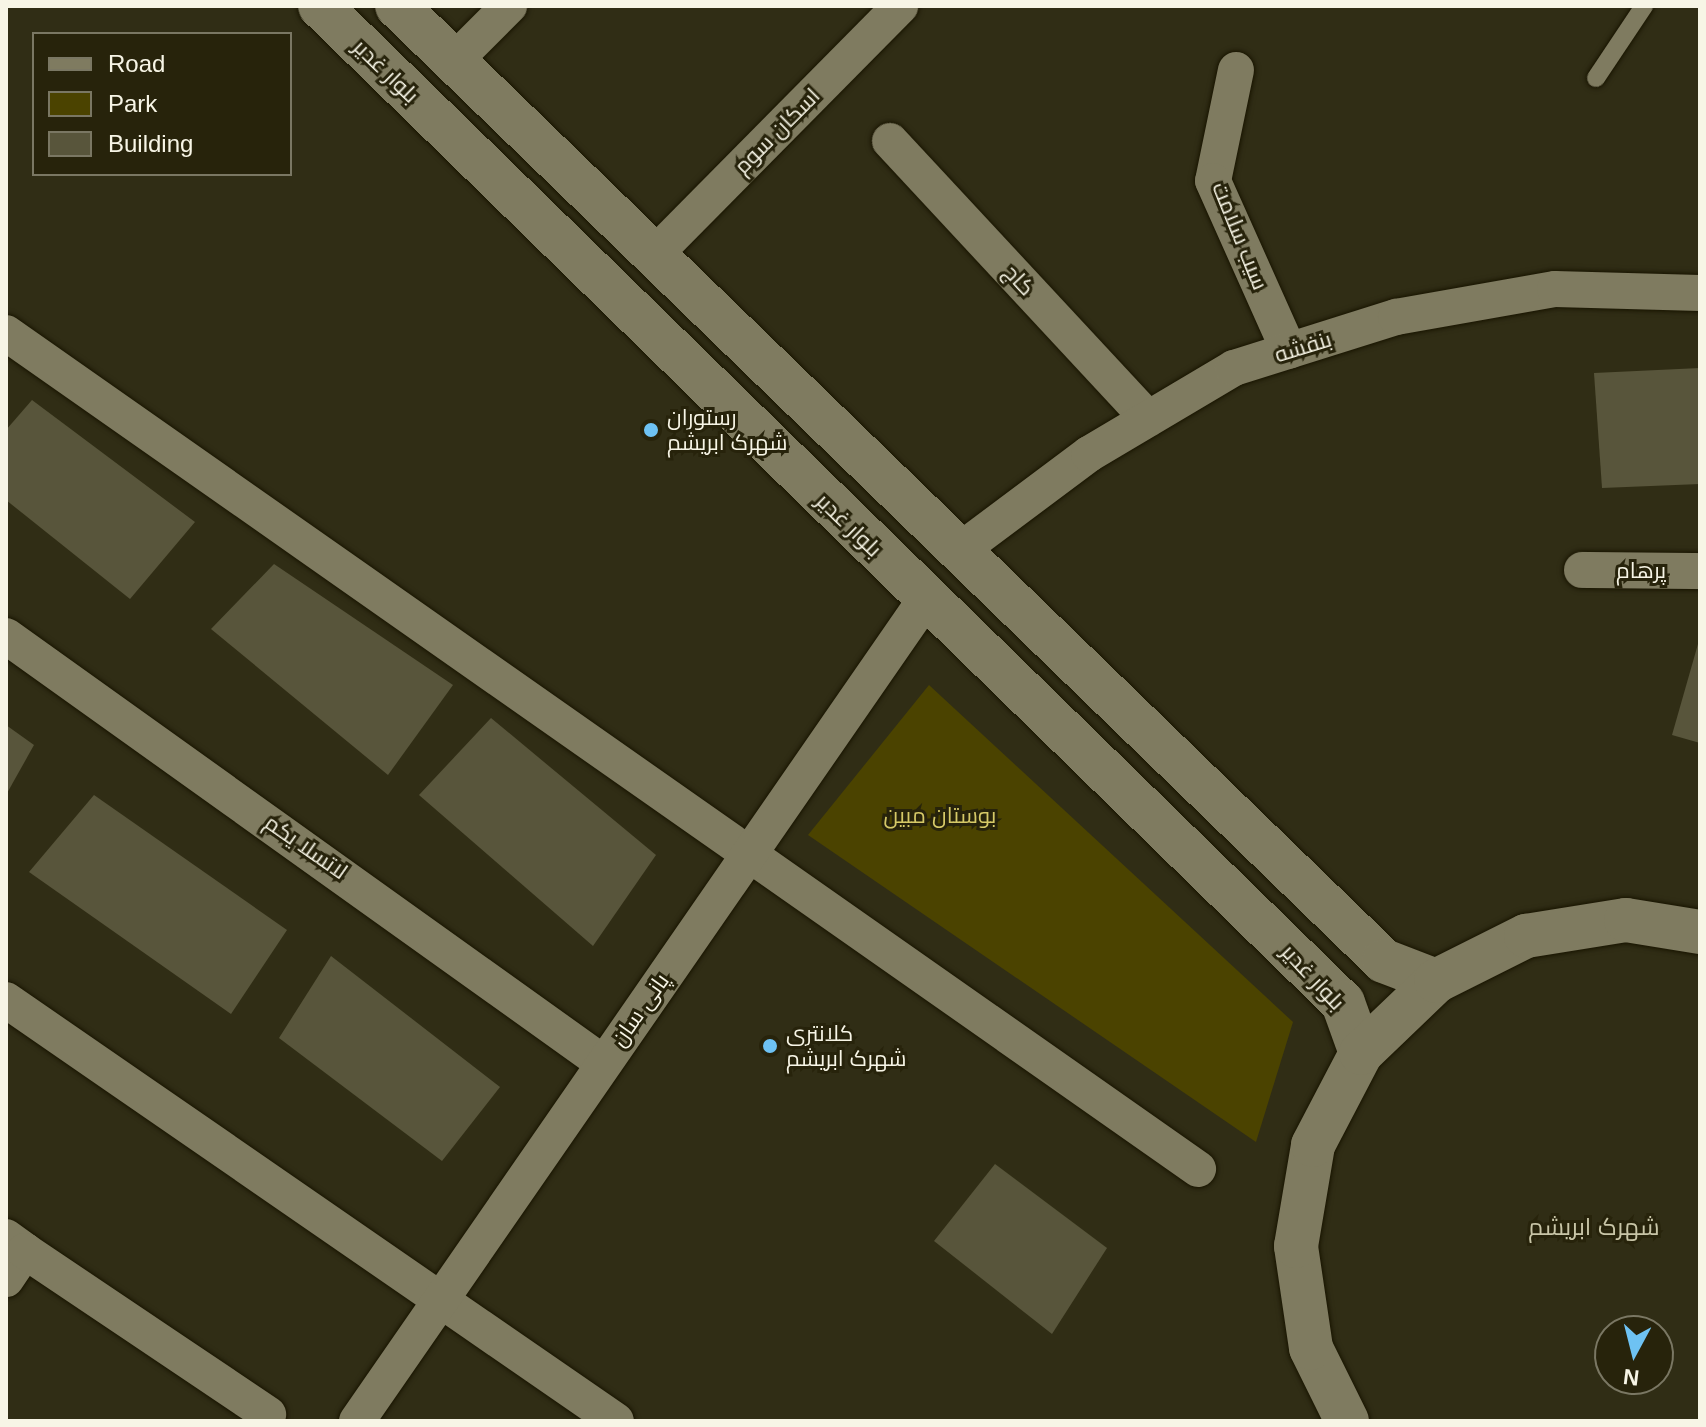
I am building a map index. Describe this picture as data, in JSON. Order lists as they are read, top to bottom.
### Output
{
  "streets": {
    "street": [
      "بلوار غدیر",
      "اسکان سوم",
      "سیب سلامت",
      "کاج",
      "بنفشه",
      "پرهام",
      "لاتسلا یکم",
      "پانی سان"
    ]
  },
  "crossings": [
    ["بلوار غدیر", "پانی سان"],
    ["سیب سلامت", "بنفشه"],
    ["کاج", "بنفشه"],
    ["لاتسلا یکم", "پانی سان"]
  ],
  "districts": ["شهرک ابریشم"],
  "parks": ["بوستان مبین"],
  "places": ["رستوران شهرک ابریشم", "کلانتری شهرک ابریشم"],
  "legend": ["Road", "Park", "Building"],
  "north": "bottom"
}
